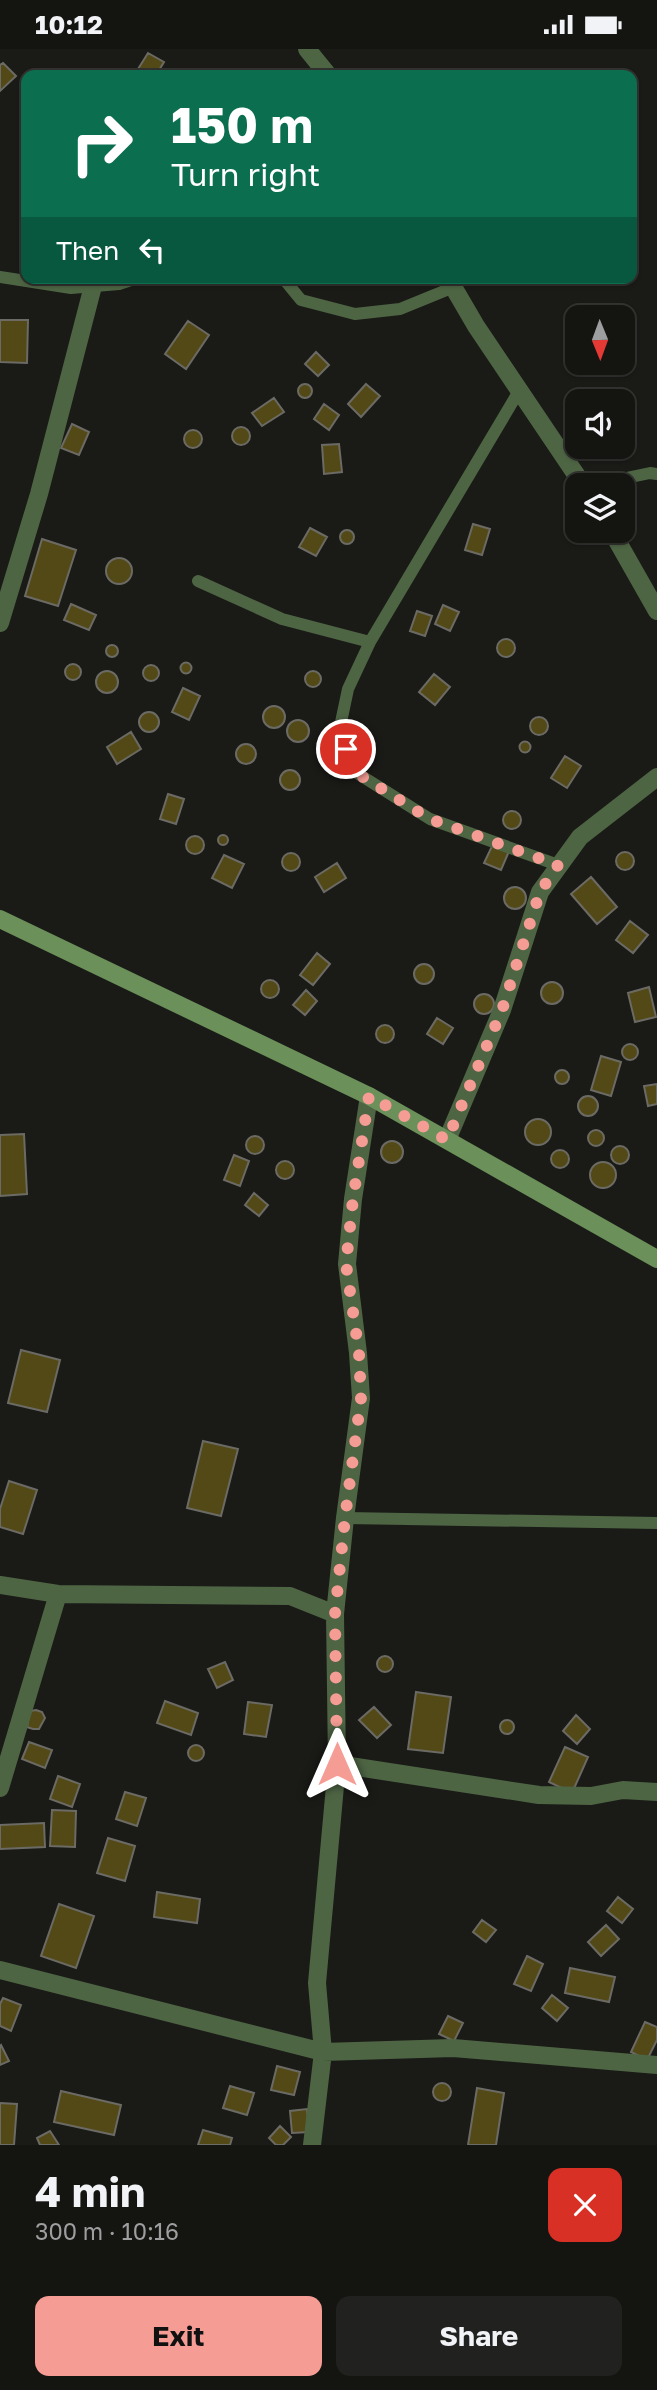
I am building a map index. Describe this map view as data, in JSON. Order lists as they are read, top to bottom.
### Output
{
  "north": "bottom",
  "page": {
    "status": "10:12",
    "turn": ["150 m", "Turn right"],
    "then": "Then",
    "heading": ["4 min", "300 m · 10:16"],
    "buttons": ["Exit", "Share"]
  }
}
